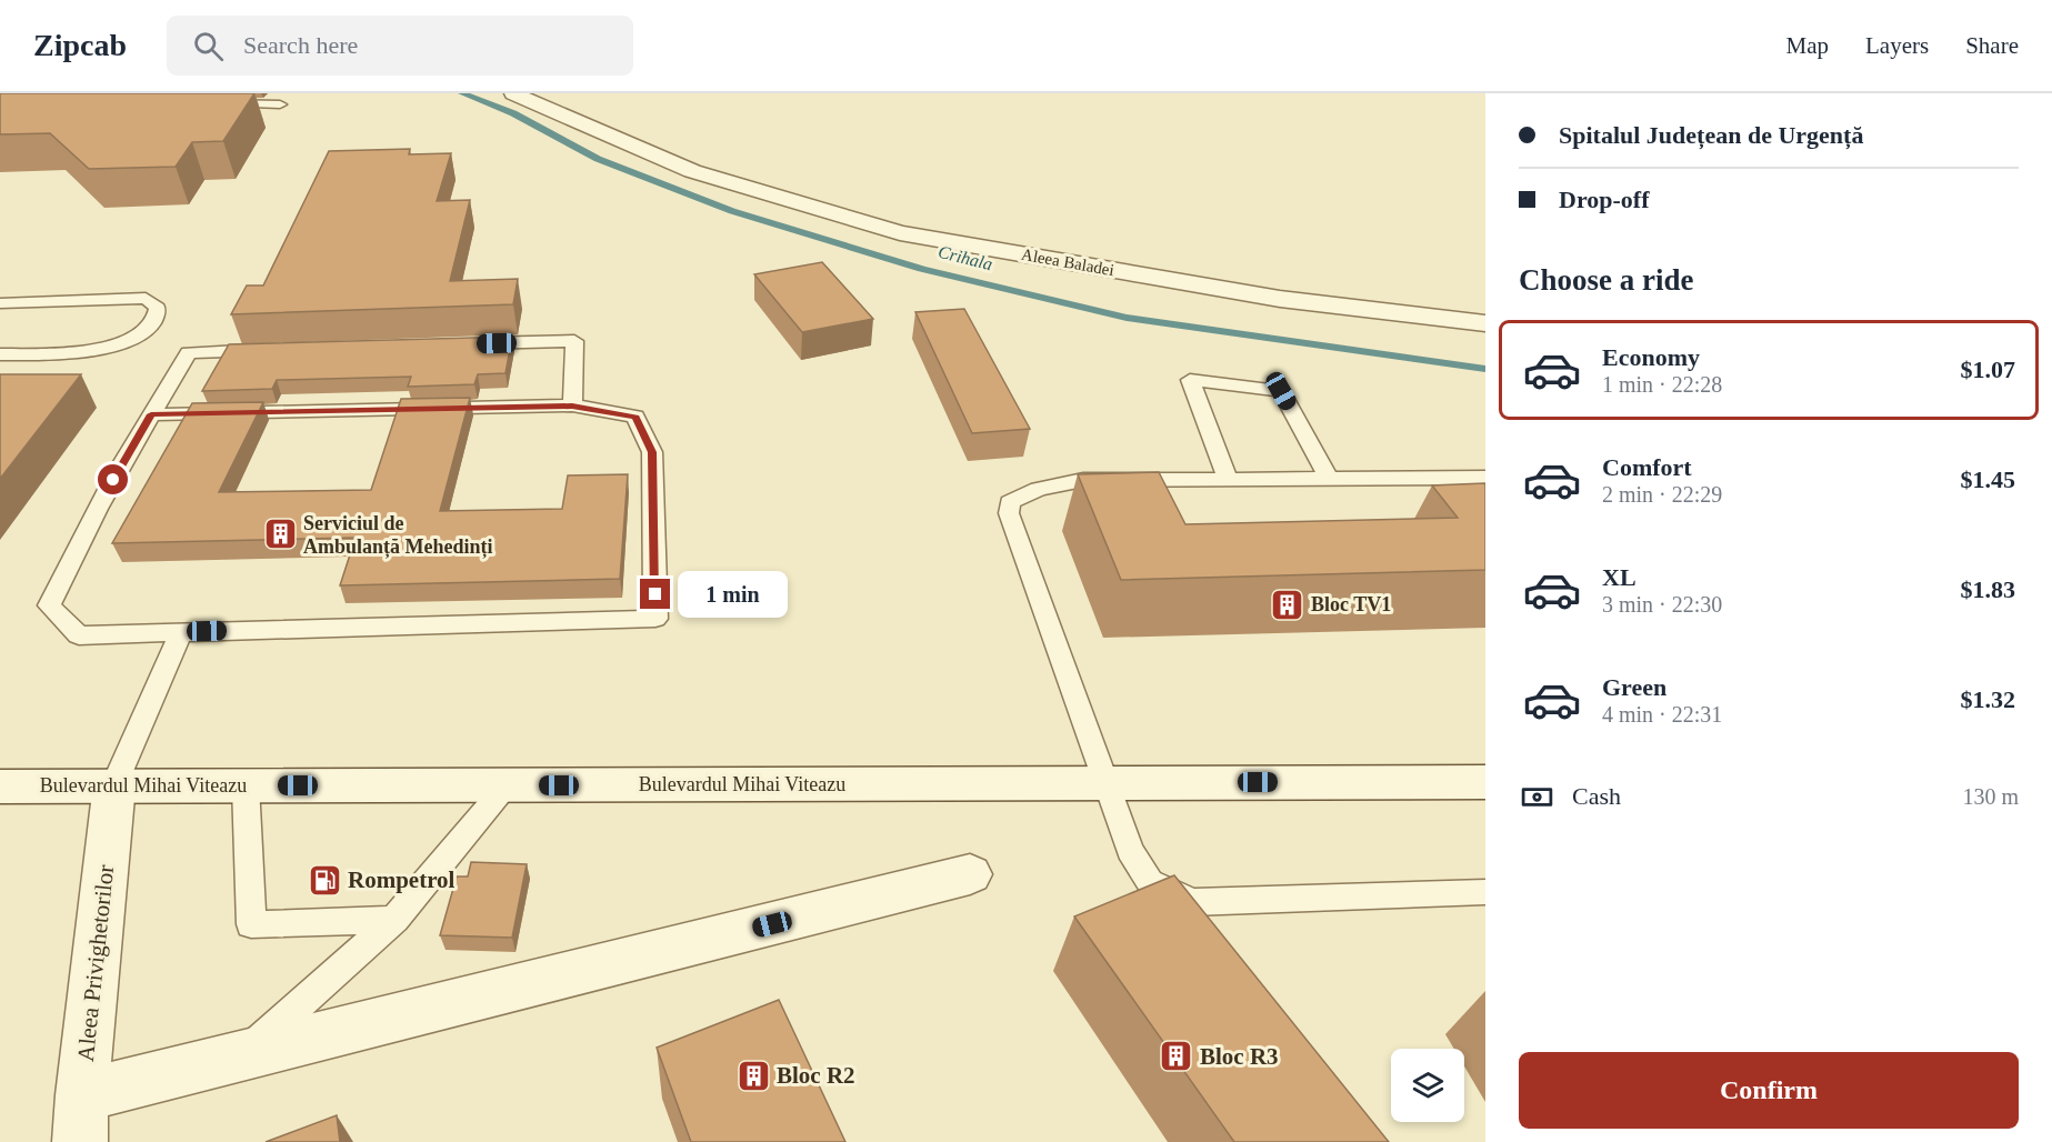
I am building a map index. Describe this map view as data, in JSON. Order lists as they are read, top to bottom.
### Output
{
  "streets": {
    "street": ["Aleea Baladei", "Bulevardul Mihai Viteazu", "Aleea Privighetorilor"]
  },
  "crossings": [
    ["Bulevardul Mihai Viteazu", "Aleea Privighetorilor"]
  ],
  "water": ["Crihala"],
  "places": {
    "building": [
      "Serviciul de Ambulanță Mehedinți",
      "Bloc TV1",
      "Bloc R3",
      "Bloc R2"
    ],
    "fuel station": ["Rompetrol"]
  },
  "page": {
    "header": "Zipcab",
    "search": "Search here",
    "nav": ["Map", "Layers", "Share"],
    "banner": ["Spitalul Județean de Urgență", "Drop-off"],
    "heading": "Choose a ride",
    "list": [
      {
        "name": "Economy",
        "note": "1 min · 22:28",
        "value": "$1.07"
      },
      {
        "name": "Comfort",
        "note": "2 min · 22:29",
        "value": "$1.45"
      },
      {
        "name": "XL",
        "note": "3 min · 22:30",
        "value": "$1.83"
      },
      {
        "name": "Green",
        "note": "4 min · 22:31",
        "value": "$1.32"
      }
    ],
    "bubble": "1 min",
    "pay": ["Cash", "130 m"],
    "buttons": "Confirm"
  }
}
